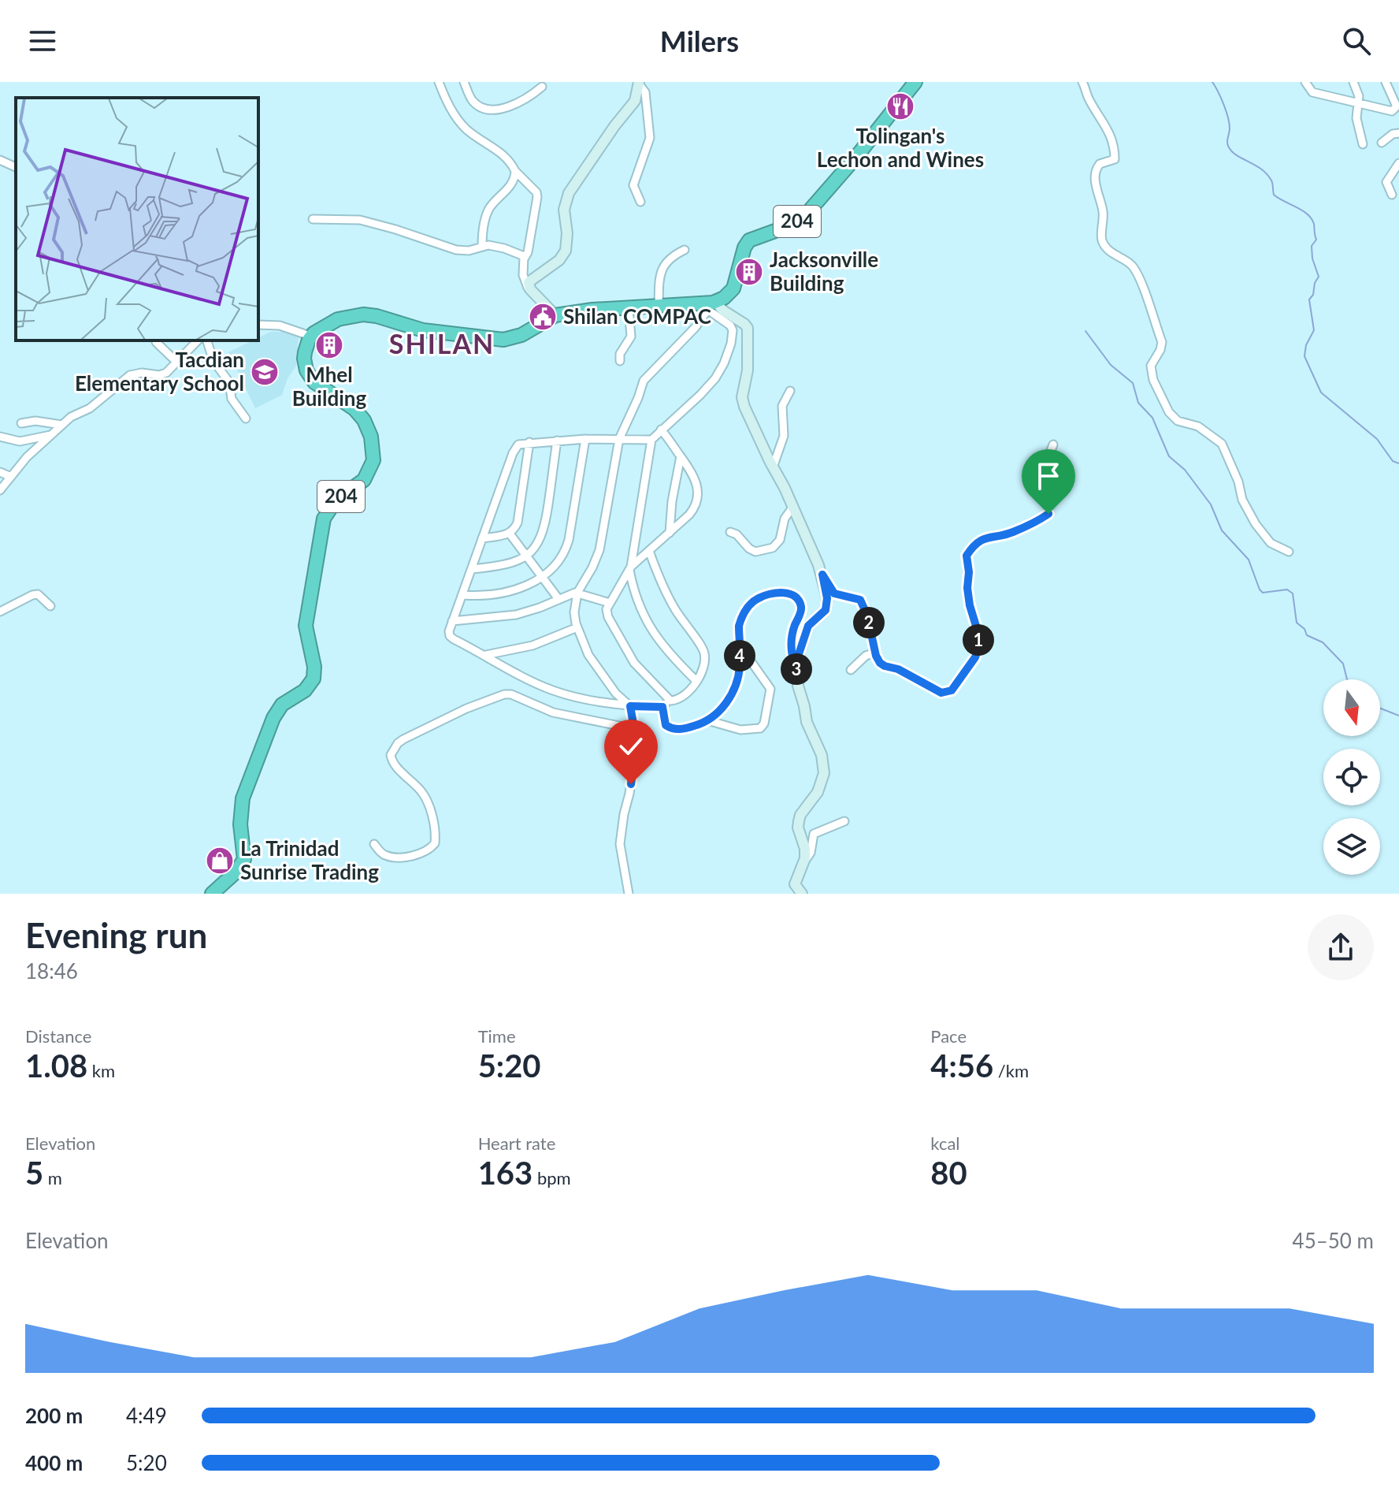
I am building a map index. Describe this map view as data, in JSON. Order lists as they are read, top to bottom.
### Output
{
  "streets": {
    "highway": ["204"]
  },
  "districts": ["SHILAN"],
  "places": {
    "restaurant": ["Tolingan's Lechon and Wines"],
    "building": ["Jacksonville Building", "Mhel Building"],
    "public building": ["Shilan COMPAC"],
    "school or university": ["Tacdian Elementary School"],
    "shop": ["La Trinidad Sunrise Trading"]
  },
  "north": "bottom",
  "page": {
    "header": "Milers",
    "pins": [
      "2",
      "1",
      "4",
      "3"
    ],
    "heading": ["Evening run", "18:46"],
    "stats": [
      ["Distance", "1.08 km"],
      ["Time", "5:20"],
      ["Pace", "4:56 /km"],
      ["Elevation", "5 m"],
      ["Heart rate", "163 bpm"],
      ["kcal", "80"]
    ],
    "chart": ["Elevation", "45–50 m"],
    "list": [
      {
        "name": "200 m",
        "note": "4:49"
      },
      {
        "name": "400 m",
        "note": "5:20"
      }
    ]
  }
}
